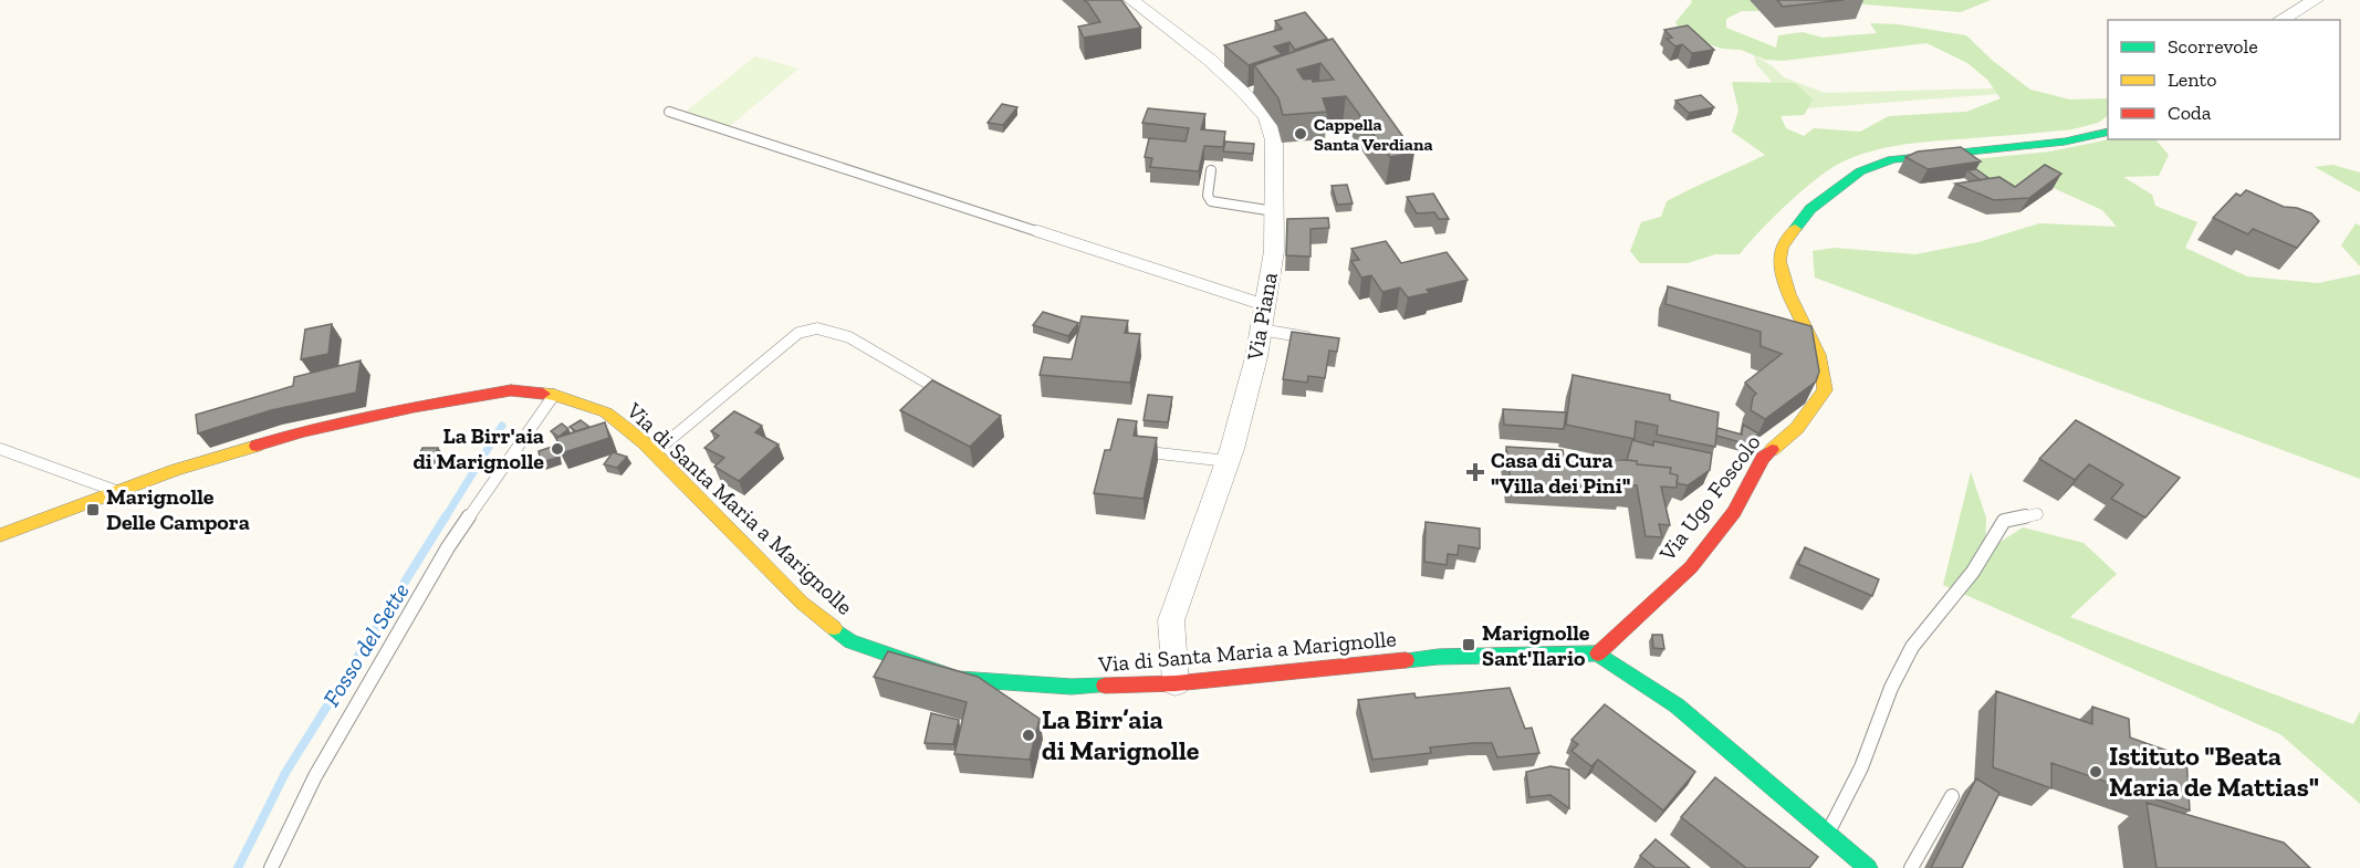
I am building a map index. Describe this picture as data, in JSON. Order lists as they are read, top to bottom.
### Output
{
  "streets": {
    "street": ["Via Piana", "Via Ugo Foscolo", "Via di Santa Maria a Marignolle"]
  },
  "crossings": [
    ["Via Piana", "Via di Santa Maria a Marignolle"],
    ["Via Ugo Foscolo", "Via di Santa Maria a Marignolle"]
  ],
  "water": ["Fosso del Sette"],
  "places": {
    "other": [
      "Cappella Santa Verdiana",
      "La Birr'aia di Marignolle",
      "La Birr’aia di Marignolle",
      "Istituto \"Beata Maria de Mattias\""
    ],
    "health": ["Casa di Cura \"Villa dei Pini\""],
    "transit": ["Marignolle Delle Campora", "Marignolle Sant'Ilario"]
  },
  "legend": ["Scorrevole", "Lento", "Coda"]
}
